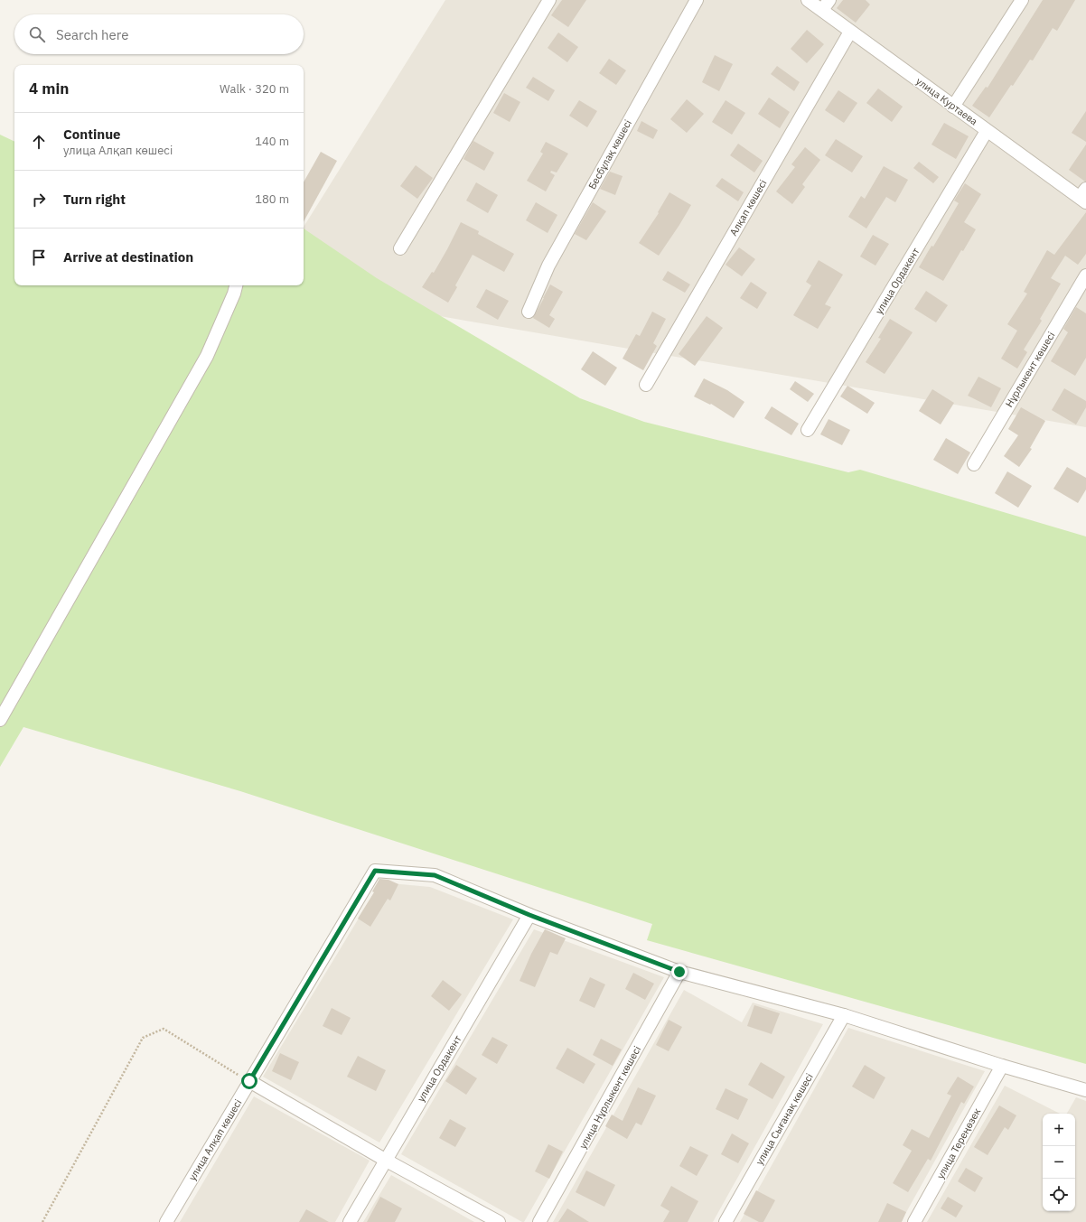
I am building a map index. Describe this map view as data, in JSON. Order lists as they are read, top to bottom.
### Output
{
  "streets": {
    "street": [
      "улица Куртаева",
      "Бесбұлақ көшесі",
      "Алқап көшесі",
      "улица Ордакент",
      "Нұрлыкент көшесі",
      "улица Нұрлыкент көшесі",
      "улица Сығанақ көшесі",
      "улица Алқап көшесі",
      "улица Тереңөзек"
    ]
  },
  "crossings": [
    ["улица Куртаева", "Алқап көшесі"],
    ["улица Куртаева", "улица Ордакент"],
    ["улица Ордакент", "улица Алқап көшесі"]
  ],
  "page": {
    "search": "Search here",
    "heading": ["4 min", "Walk · 320 m"],
    "list": [
      ["Continue", "улица Алқап көшесі", "140 m"],
      ["Turn right", "180 m"],
      "Arrive at destination"
    ],
    "map_buttons": ["+", "−"]
  }
}
